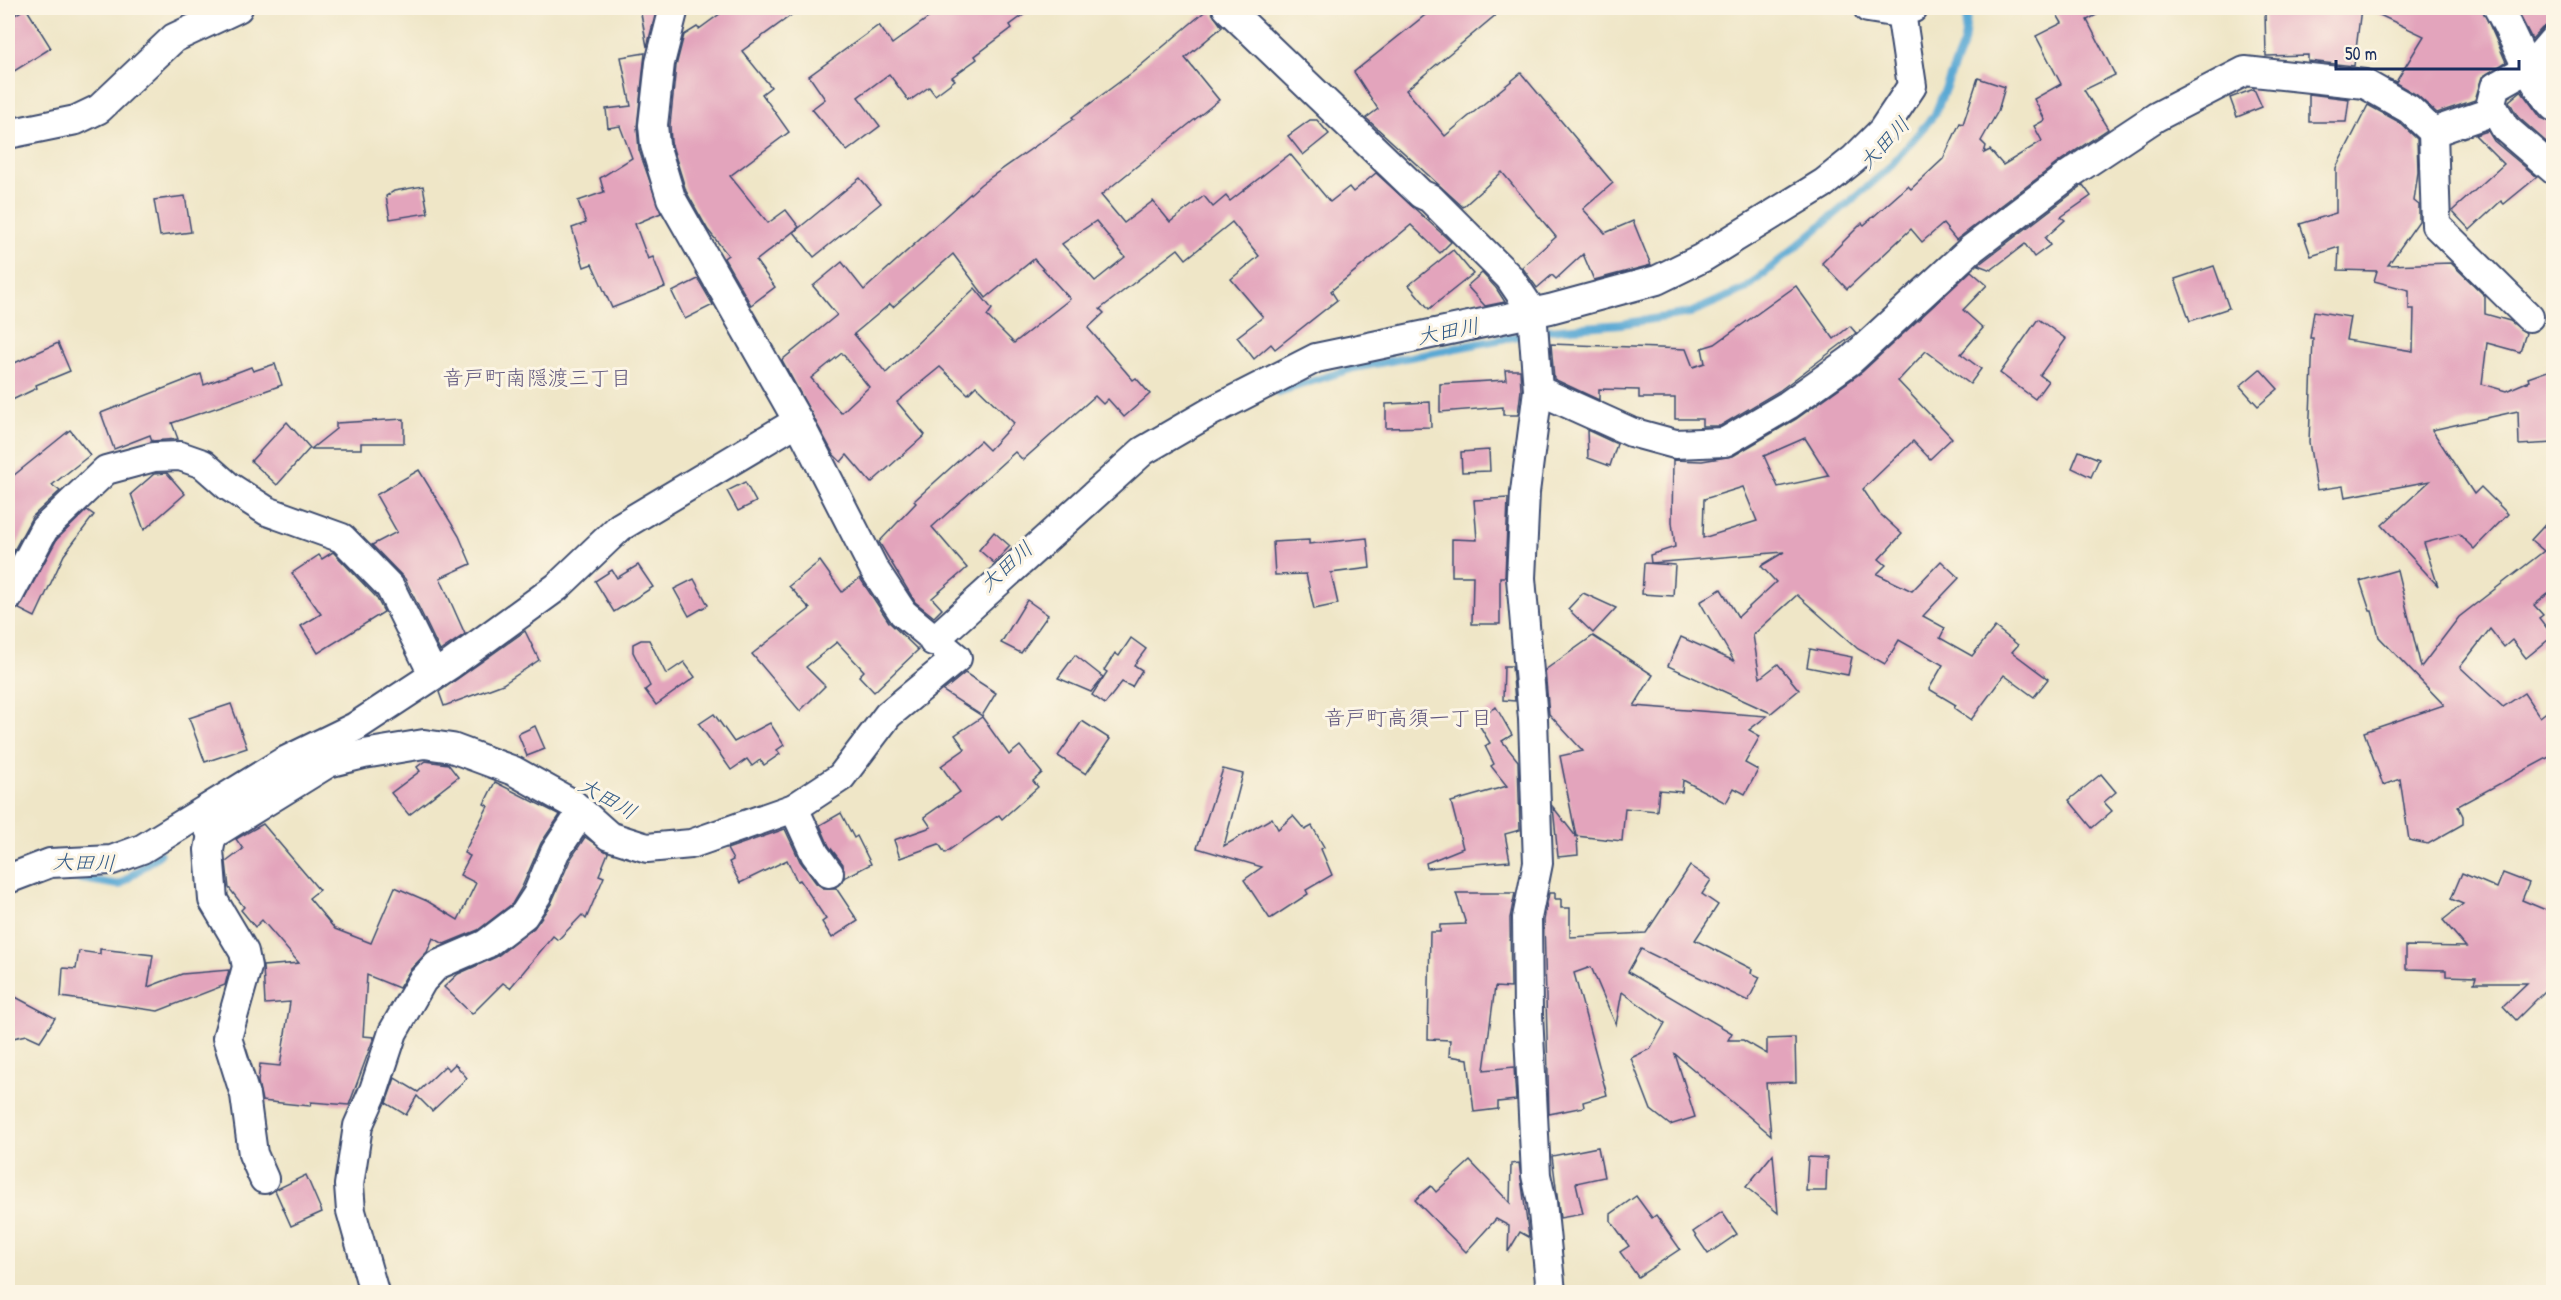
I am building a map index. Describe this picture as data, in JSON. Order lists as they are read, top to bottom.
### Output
{
  "districts": ["音戸町南隠渡三丁目", "音戸町高須一丁目"],
  "water": ["大田川"],
  "scale_bar": "50 m"
}
